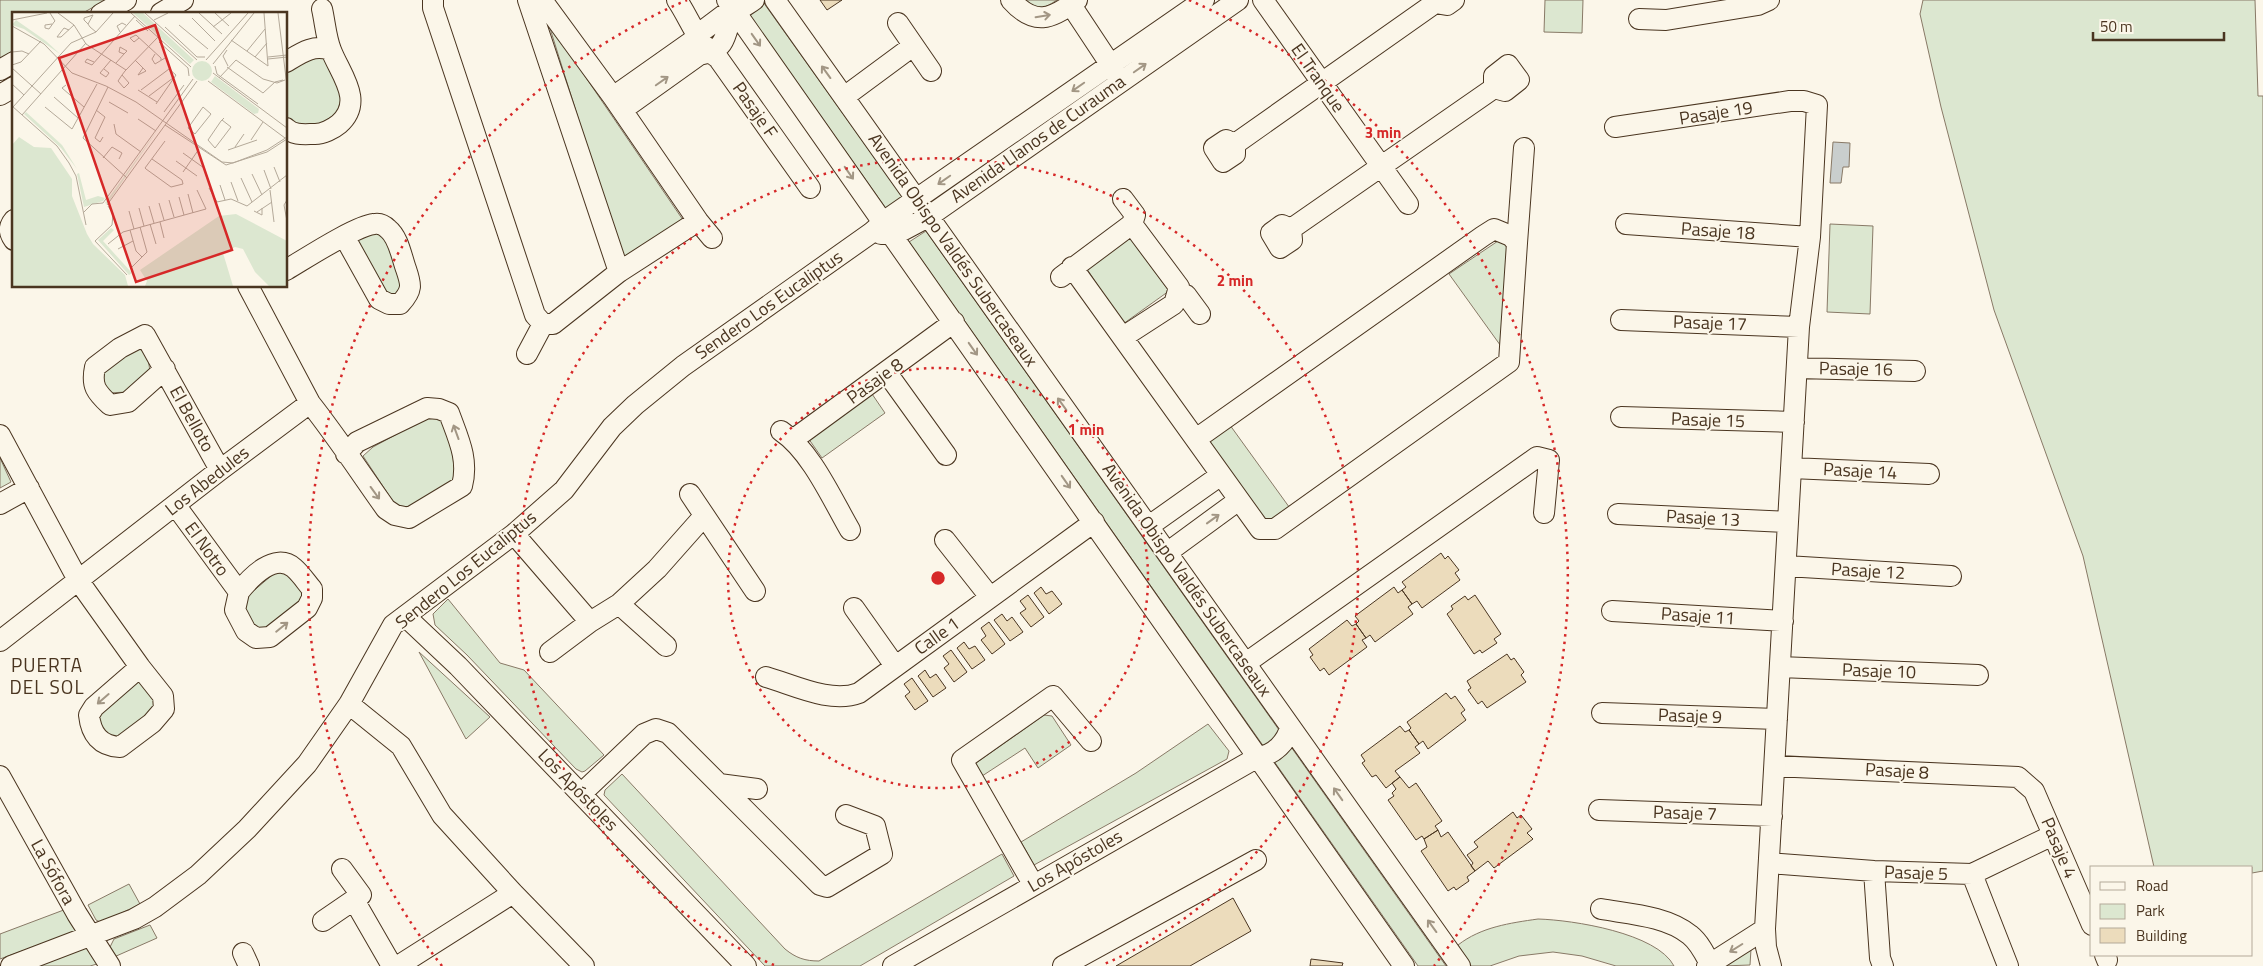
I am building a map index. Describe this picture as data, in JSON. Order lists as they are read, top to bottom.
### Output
{
  "streets": {
    "street": [
      "El Tranque",
      "Pasaje F",
      "Pasaje 19",
      "Avenida Llanos de Curauma",
      "Pasaje 18",
      "Avenida Obispo Valdés Subercaseaux",
      "Sendero Los Eucaliptus",
      "Pasaje 17",
      "Pasaje 16",
      "Pasaje 8",
      "El Belloto",
      "Pasaje 15",
      "Pasaje 14",
      "Los Abedules",
      "Pasaje 13",
      "El Notro",
      "Pasaje 12",
      "Pasaje 11",
      "Calle 1",
      "Pasaje 10",
      "Pasaje 9",
      "Los Apóstoles",
      "Pasaje 7",
      "Pasaje 4",
      "La Sófora",
      "Pasaje 5"
    ]
  },
  "crossings": [
    ["Pasaje 19", "Pasaje 18"],
    ["Avenida Llanos de Curauma", "Avenida Obispo Valdés Subercaseaux"],
    ["Avenida Llanos de Curauma", "Sendero Los Eucaliptus"],
    ["Avenida Obispo Valdés Subercaseaux", "Los Apóstoles"],
    ["Sendero Los Eucaliptus", "Los Apóstoles"],
    ["Sendero Los Eucaliptus", "La Sófora"],
    ["Pasaje 8", "Pasaje 4"],
    ["El Belloto", "Los Abedules"],
    ["Los Abedules", "El Notro"],
    ["Pasaje 4", "Pasaje 5"]
  ],
  "districts": ["PUERTA DEL SOL"],
  "legend": ["Road", "Park", "Building"],
  "scale_bar": "50 m",
  "rings": ["3 min", "2 min", "1 min"]
}
